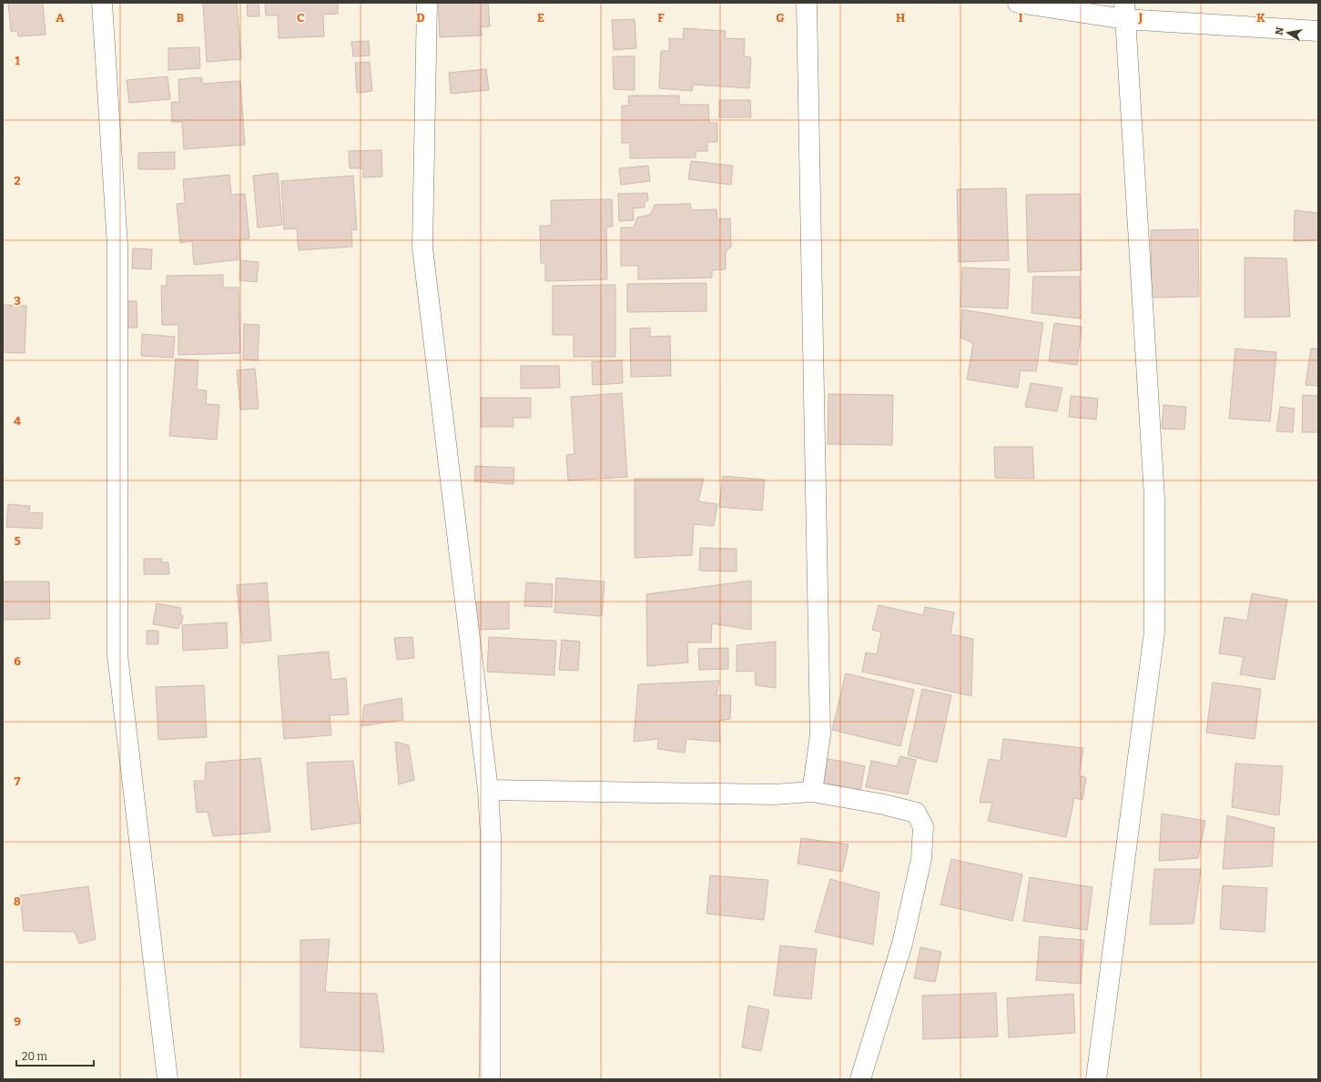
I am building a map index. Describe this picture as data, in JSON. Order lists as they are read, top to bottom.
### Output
{
  "scale_bar": "20 m",
  "north": "left",
  "grid": {
    "columns": [
      "A",
      "B",
      "C",
      "D",
      "E",
      "F",
      "G",
      "H",
      "I",
      "J",
      "K"
    ],
    "rows": [
      "1",
      "2",
      "3",
      "4",
      "5",
      "6",
      "7",
      "8",
      "9"
    ]
  }
}
